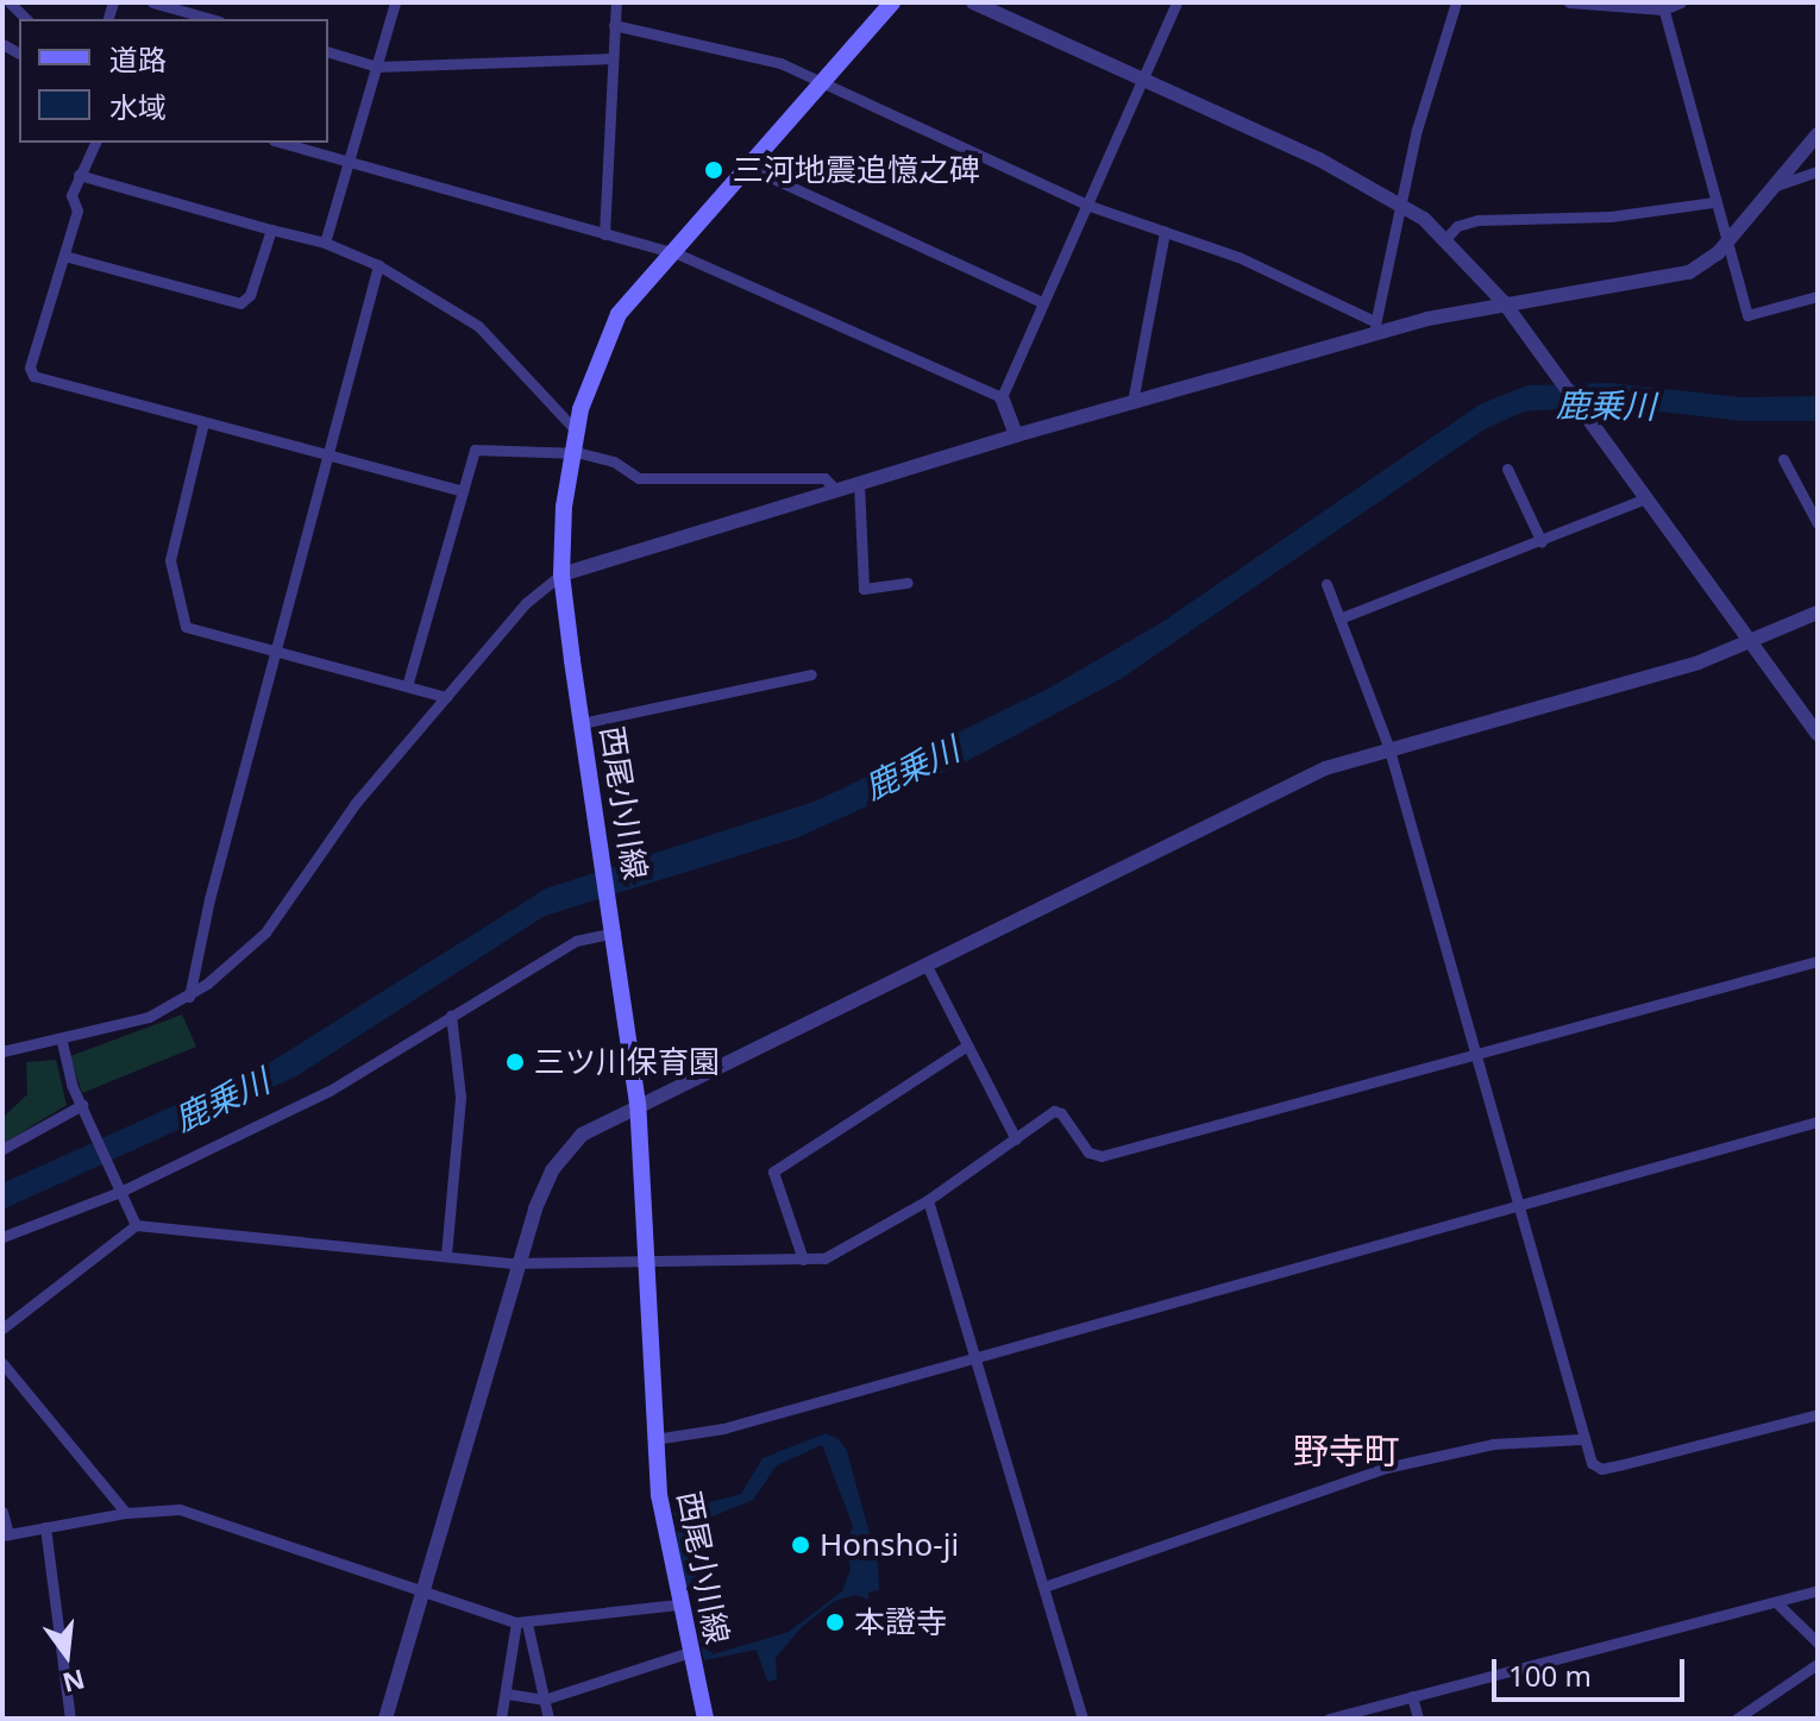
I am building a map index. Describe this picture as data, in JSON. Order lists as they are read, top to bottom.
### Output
{
  "streets": {
    "main road": ["西尾小川線"]
  },
  "districts": ["野寺町"],
  "water": ["鹿乗川"],
  "places": [
    "三河地震追憶之碑",
    "三ツ川保育園",
    "Honsho-ji",
    "本證寺"
  ],
  "legend": ["道路", "水域"],
  "scale_bar": "100 m",
  "north": "bottom"
}
